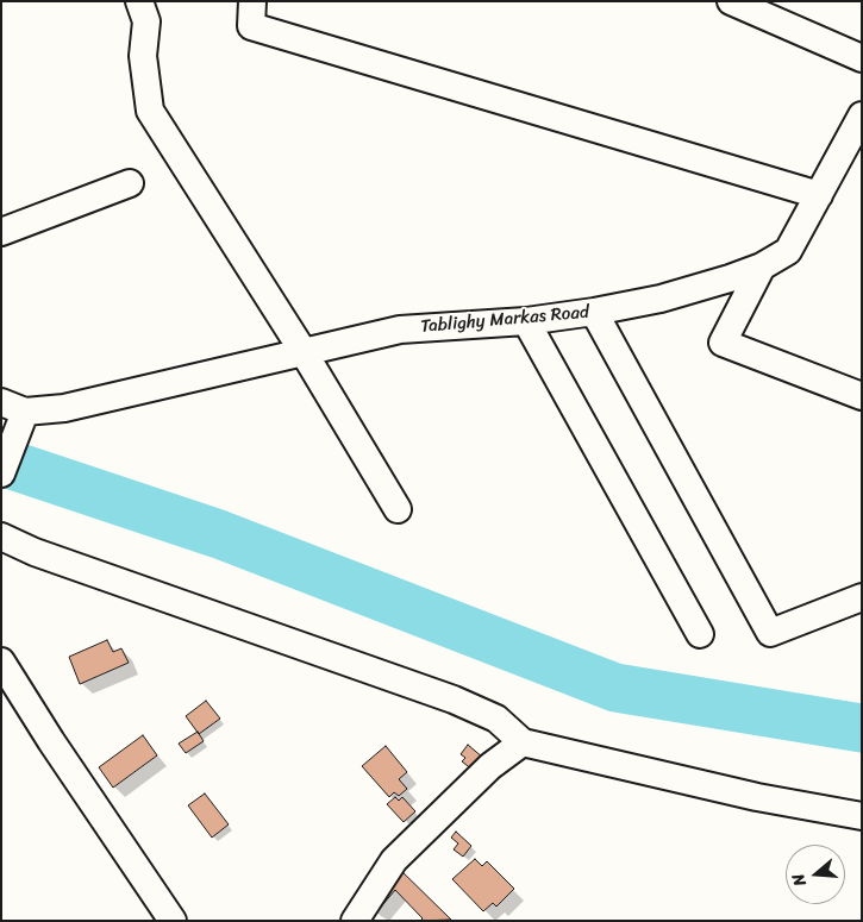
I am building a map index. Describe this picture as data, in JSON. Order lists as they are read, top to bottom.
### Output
{
  "streets": {
    "street": ["Tablighy Markas Road"]
  },
  "north": "left"
}
